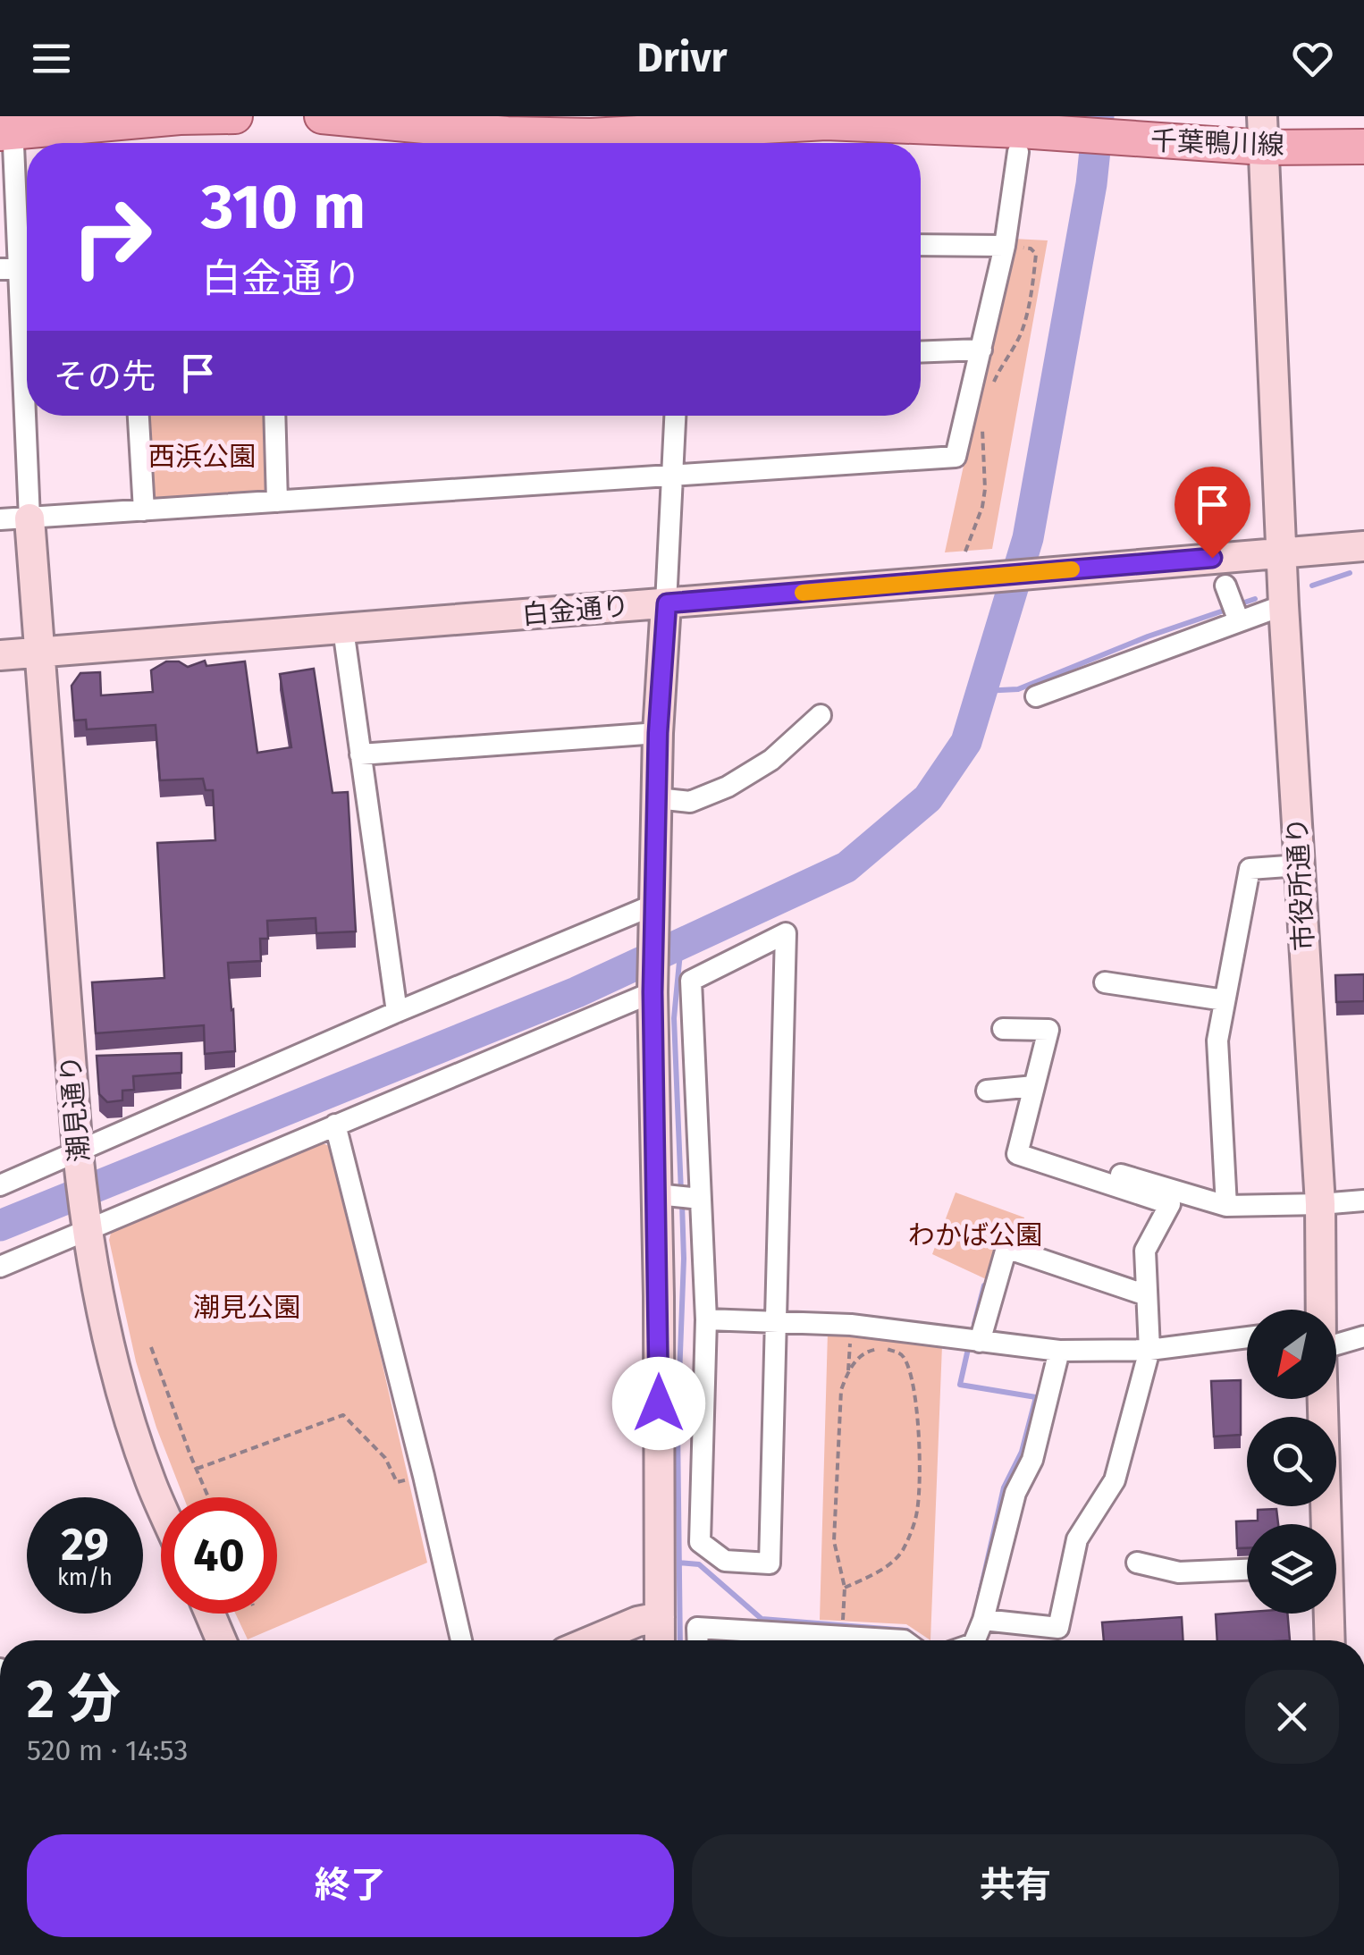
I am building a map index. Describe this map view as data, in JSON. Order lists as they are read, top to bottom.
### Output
{
  "streets": {
    "main road": ["千葉鴨川線"],
    "street": ["白金通り", "市役所通り", "潮見通り"]
  },
  "crossings": [
    ["千葉鴨川線", "市役所通り"],
    ["白金通り", "市役所通り"],
    ["白金通り", "潮見通り"]
  ],
  "parks": ["西浜公園", "わかば公園", "潮見公園"],
  "north": "bottom left",
  "page": {
    "header": "Drivr",
    "turn": ["310 m", "白金通り"],
    "then": "その先",
    "speed": "29 km/h",
    "limit": "40",
    "heading": ["2 分", "520 m · 14:53"],
    "buttons": ["終了", "共有"]
  }
}
